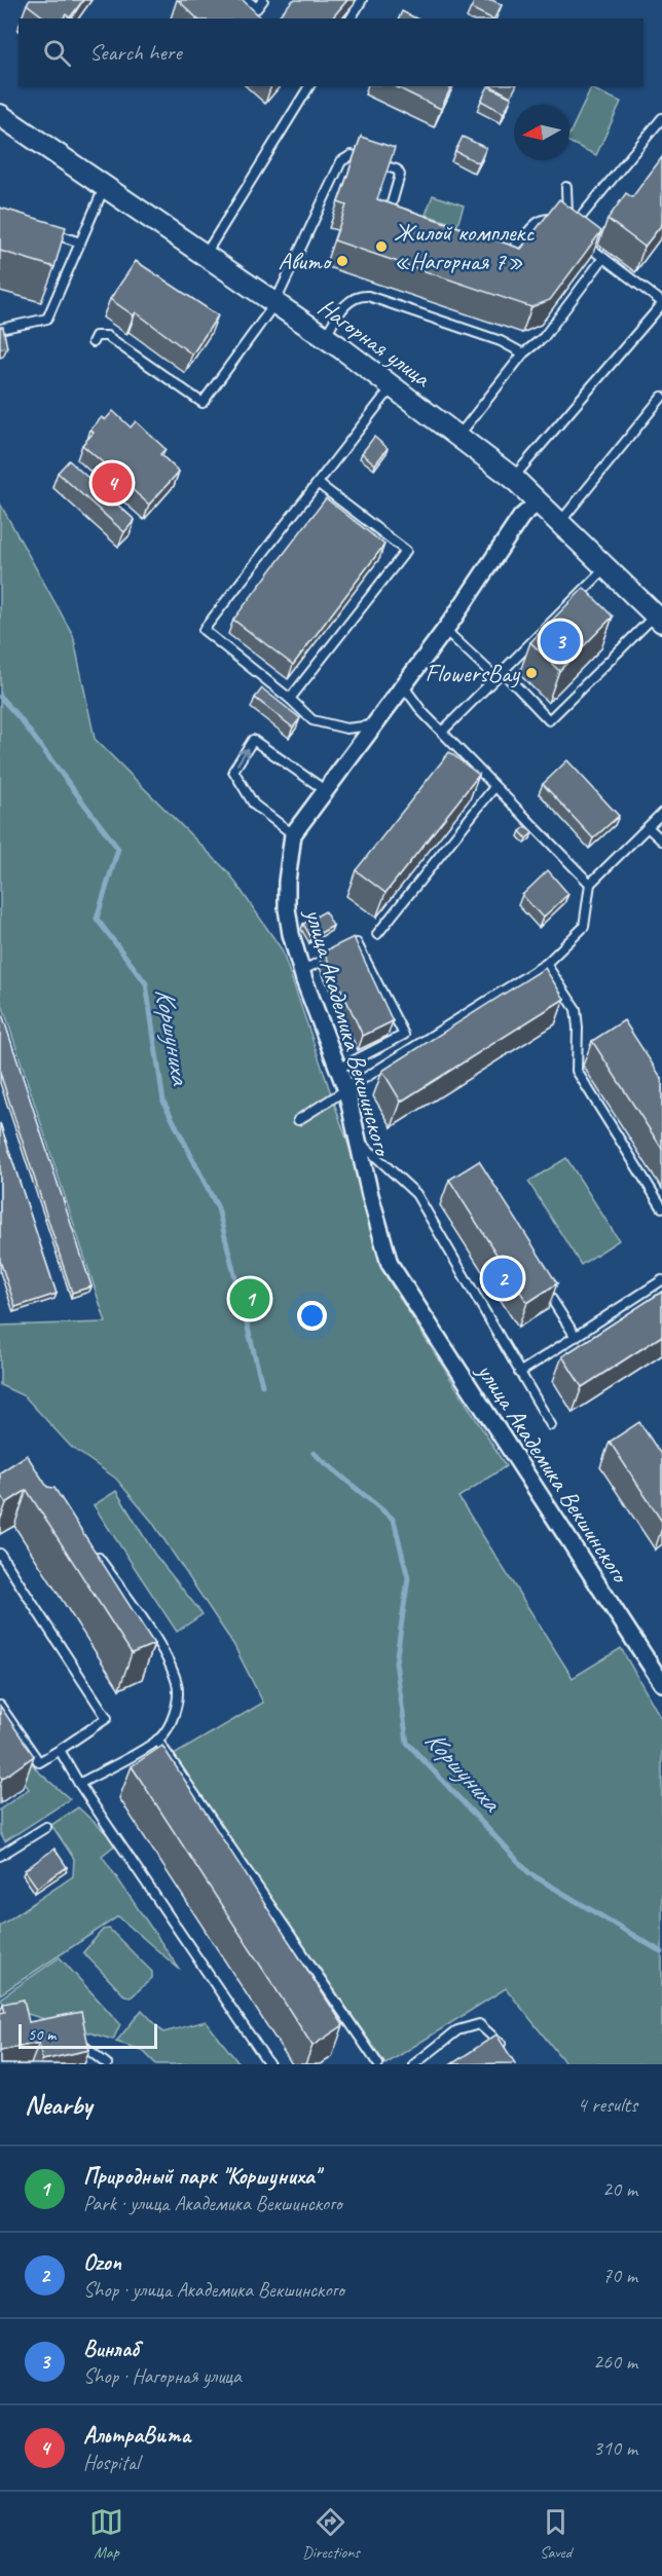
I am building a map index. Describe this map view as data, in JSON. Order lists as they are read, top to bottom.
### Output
{
  "streets": {
    "street": ["Нагорная улица", "улица Академика Векшинского"]
  },
  "water": ["Коршуниха"],
  "places": ["Жилой комплекс «Нагорная 7»", "Авито", "FlowersBay"],
  "scale_bar": "50 m",
  "north": "left",
  "page": {
    "search": "Search here",
    "pins": [
      "4",
      "3",
      "2",
      "1"
    ],
    "scale": "50 m",
    "heading": ["Nearby", "4 results"],
    "list": [
      {
        "mark": "1",
        "name": "Природный парк \"Коршуниха\"",
        "note": "Park · улица Академика Векшинского",
        "value": "20 m"
      },
      {
        "mark": "2",
        "name": "Ozon",
        "note": "Shop · улица Академика Векшинского",
        "value": "70 m"
      },
      {
        "mark": "3",
        "name": "Винлаб",
        "note": "Shop · Нагорная улица",
        "value": "260 m"
      },
      {
        "mark": "4",
        "name": "АльтраВита",
        "note": "Hospital",
        "value": "310 m"
      }
    ],
    "nav": ["Map", "Directions", "Saved"]
  }
}
